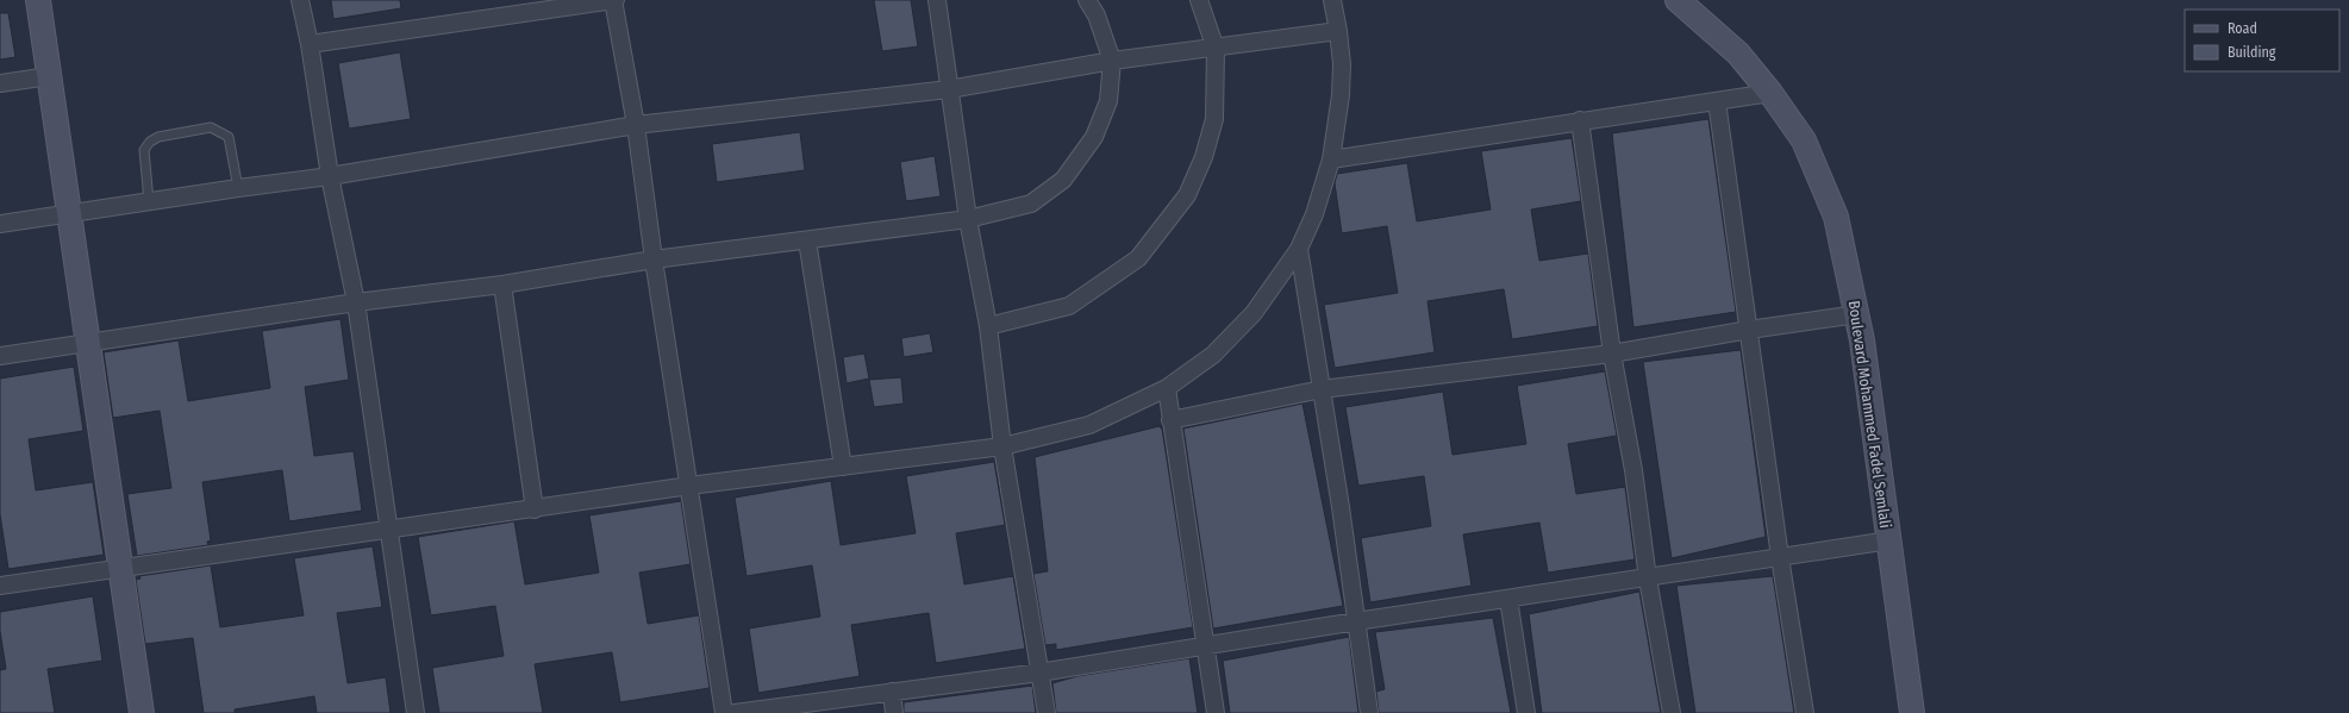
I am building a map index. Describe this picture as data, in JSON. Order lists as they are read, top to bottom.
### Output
{
  "streets": {
    "street": ["Boulevard Mohammed Fadel Semlali"]
  },
  "legend": ["Road", "Building"]
}
